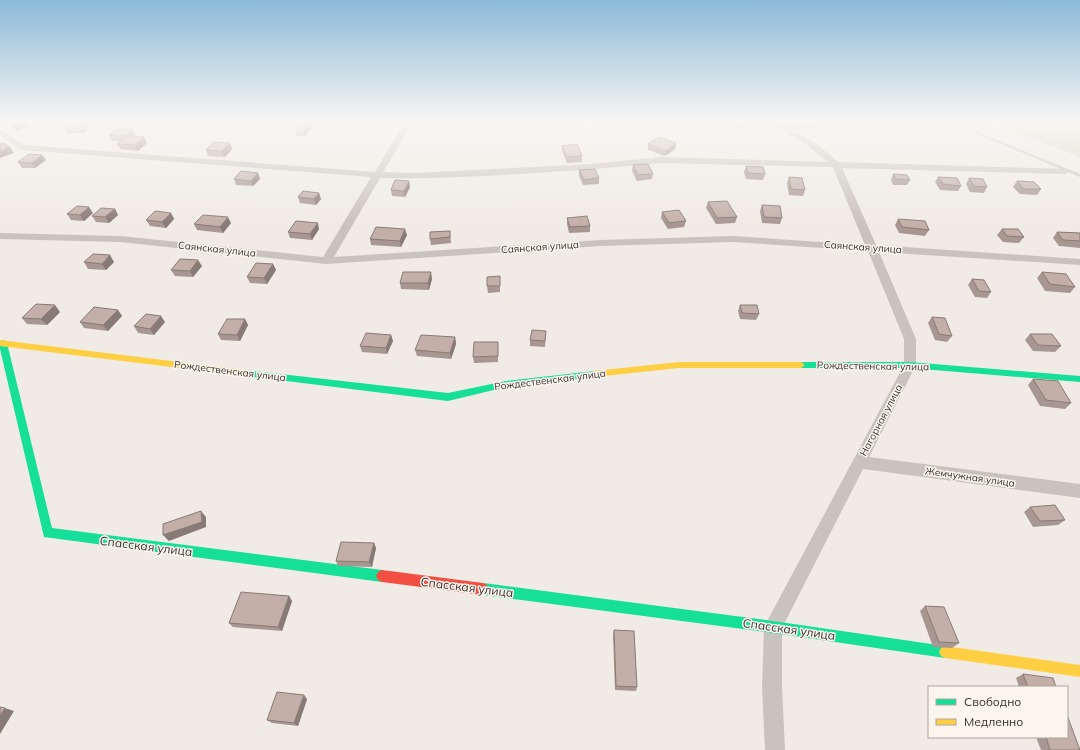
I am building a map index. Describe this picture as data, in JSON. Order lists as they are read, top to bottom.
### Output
{
  "streets": {
    "street": [
      "Саянская улица",
      "Рождественская улица",
      "Нагорная улица",
      "Жемчужная улица",
      "Спасская улица"
    ]
  },
  "crossings": [
    ["Саянская улица", "Нагорная улица"],
    ["Рождественская улица", "Нагорная улица"],
    ["Рождественская улица", "Спасская улица"],
    ["Нагорная улица", "Жемчужная улица"],
    ["Нагорная улица", "Спасская улица"]
  ],
  "legend": ["Свободно", "Медленно"]
}
